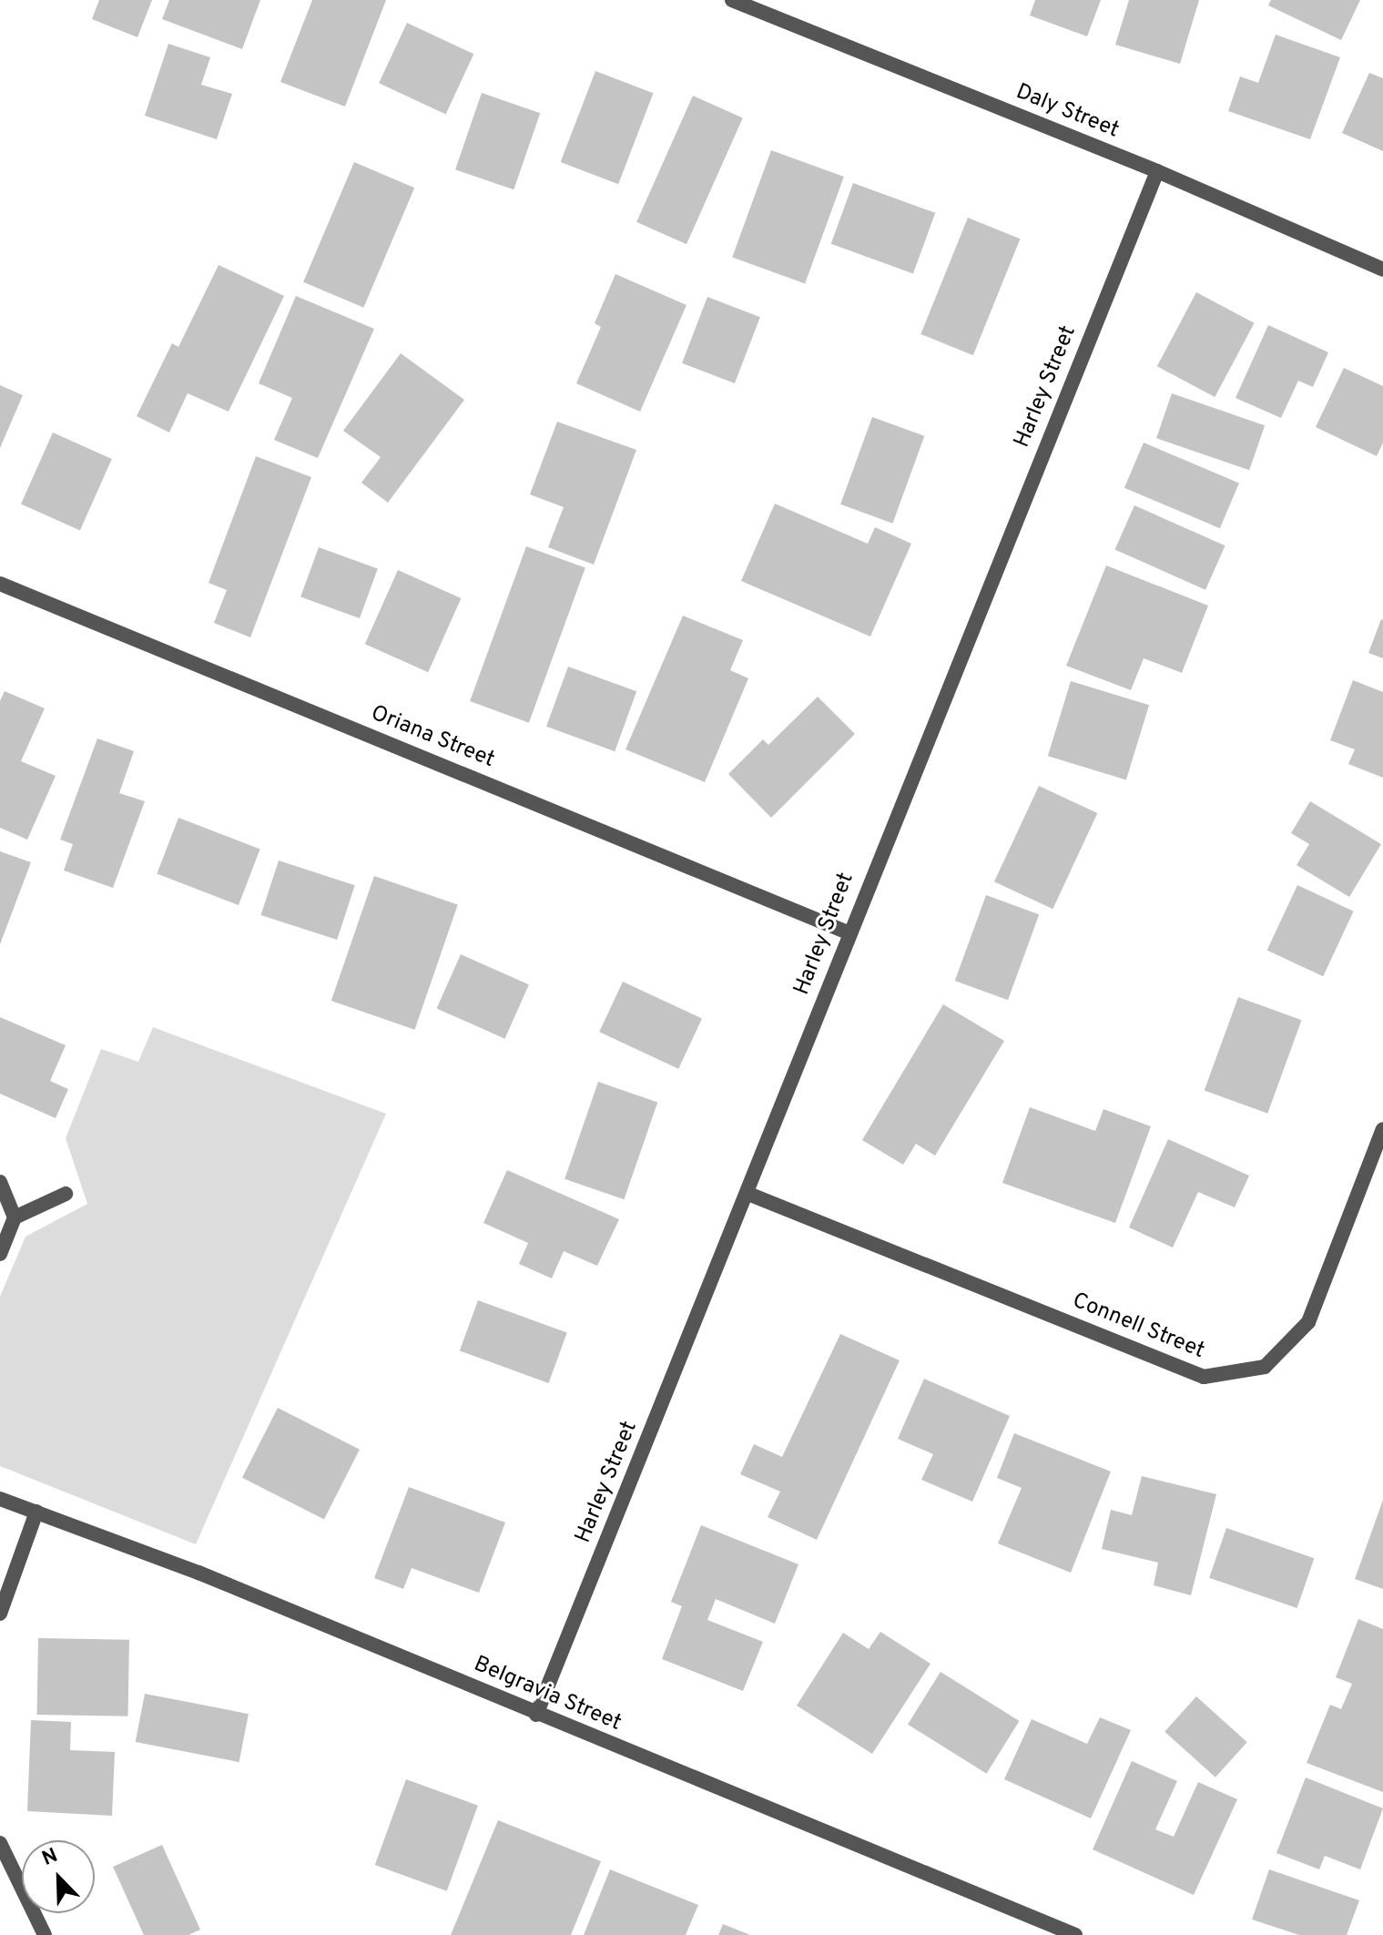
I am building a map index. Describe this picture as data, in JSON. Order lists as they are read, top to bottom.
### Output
{
  "streets": {
    "street": [
      "Daly Street",
      "Harley Street",
      "Oriana Street",
      "Connell Street",
      "Belgravia Street"
    ]
  },
  "crossings": [
    ["Daly Street", "Harley Street"],
    ["Harley Street", "Oriana Street"],
    ["Harley Street", "Connell Street"],
    ["Harley Street", "Belgravia Street"]
  ],
  "north": "top left"
}
